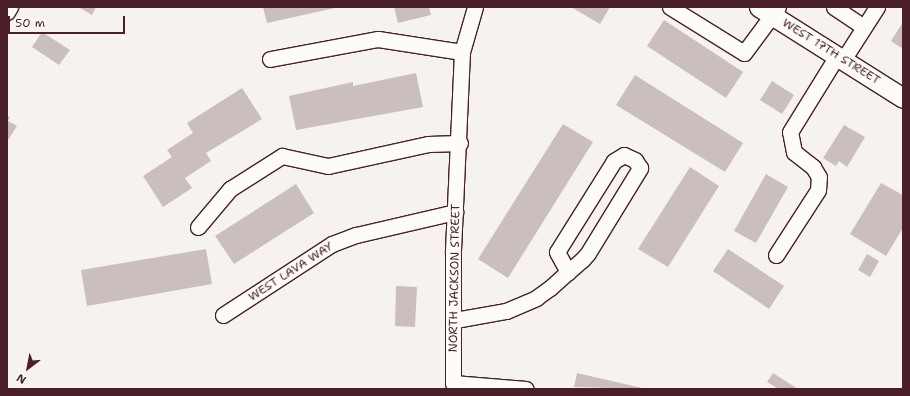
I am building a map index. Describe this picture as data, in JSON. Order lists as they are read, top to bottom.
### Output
{
  "streets": {
    "main road": ["WEST 17TH STREET"],
    "street": ["WEST LAVA WAY", "NORTH JACKSON STREET"]
  },
  "crossings": [
    ["WEST LAVA WAY", "NORTH JACKSON STREET"]
  ],
  "scale_bar": "50 m",
  "north": "bottom left"
}
